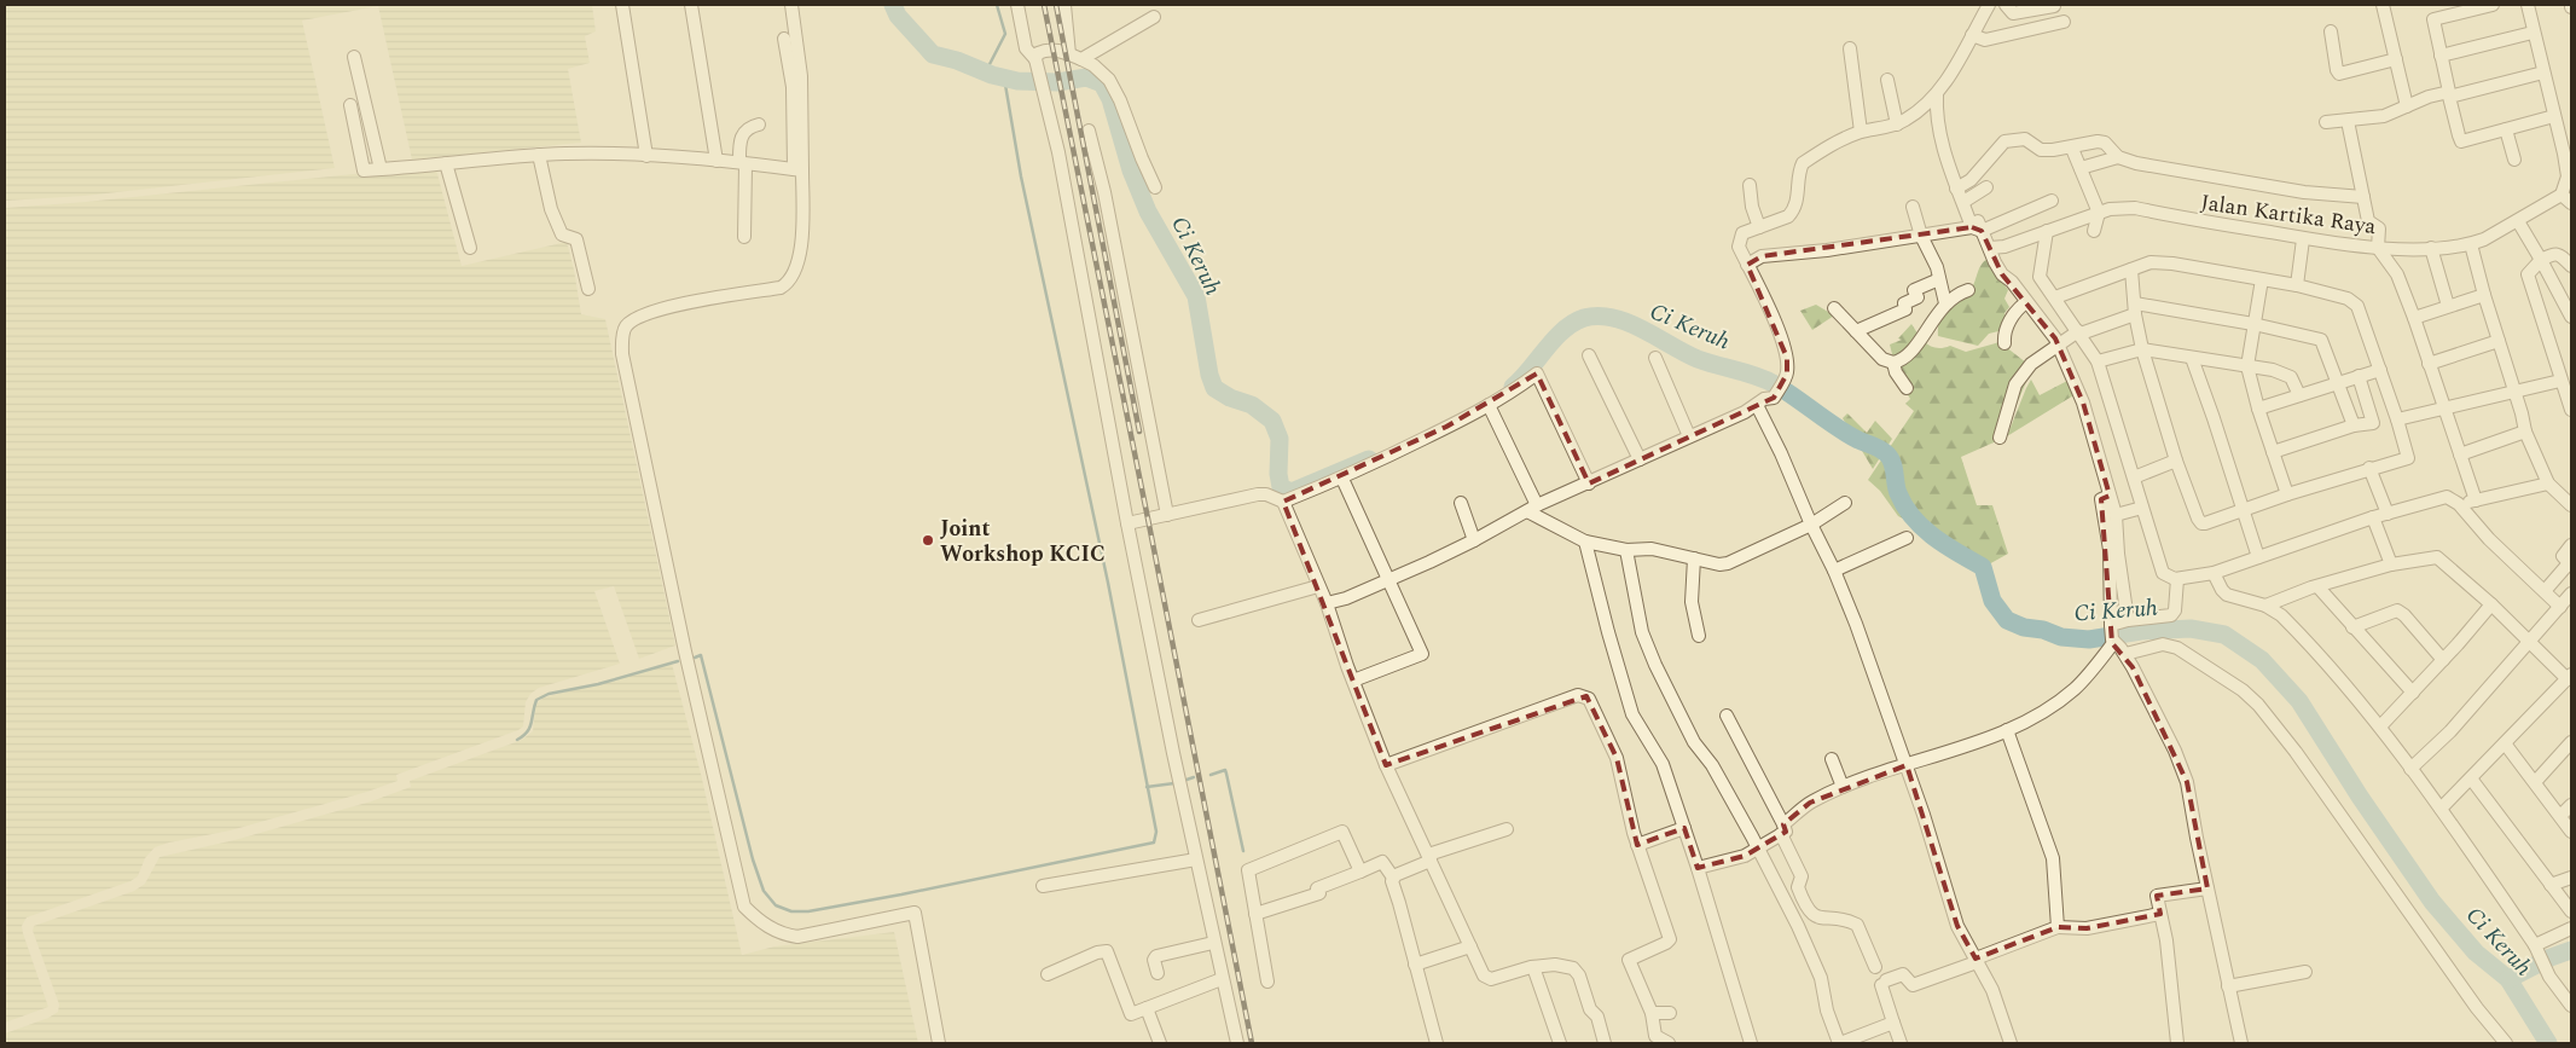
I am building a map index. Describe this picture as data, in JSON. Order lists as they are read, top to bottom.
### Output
{
  "streets": {
    "street": ["Jalan Kartika Raya"]
  },
  "water": ["Ci Keruh"],
  "places": ["Joint Workshop KCIC"]
}
